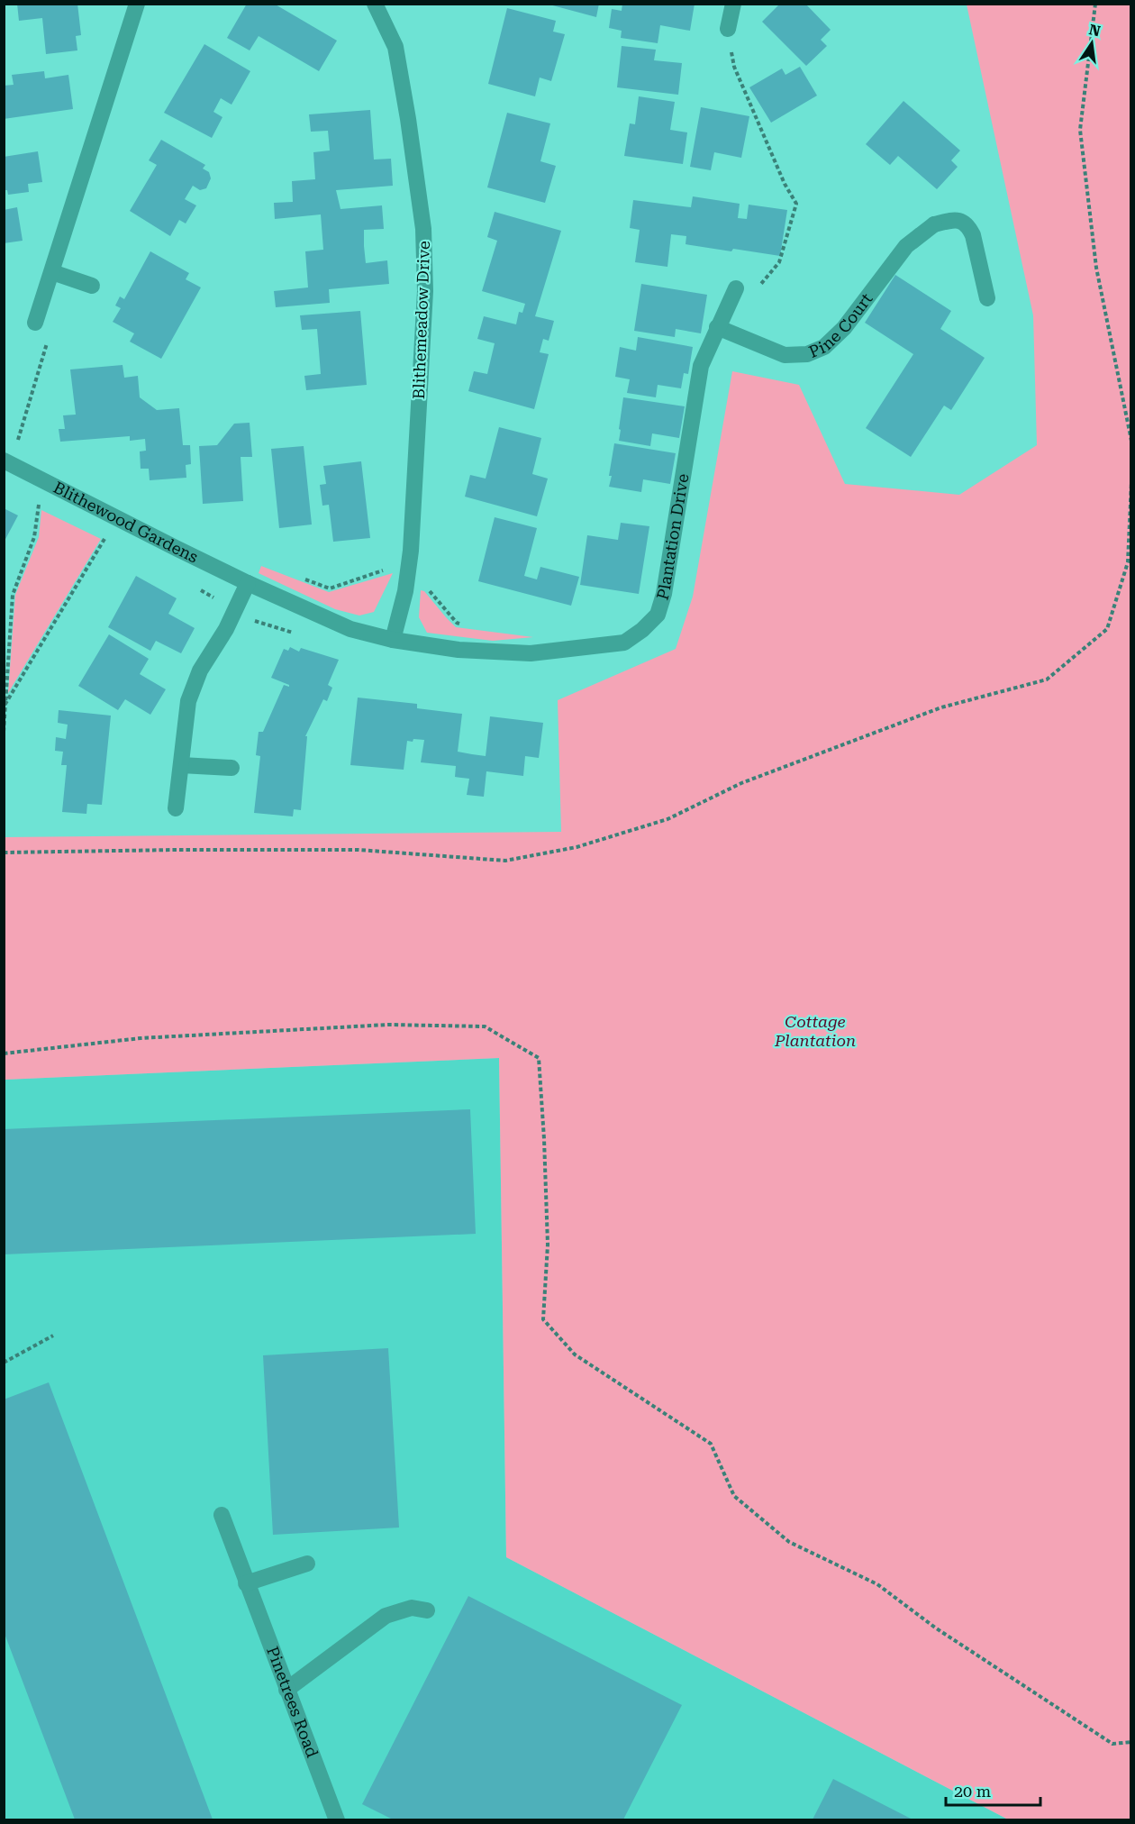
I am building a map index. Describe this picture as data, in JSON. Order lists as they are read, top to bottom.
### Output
{
  "streets": {
    "street": [
      "Blithemeadow Drive",
      "Pine Court",
      "Blithewood Gardens",
      "Plantation Drive",
      "Pinetrees Road"
    ]
  },
  "crossings": [
    ["Blithemeadow Drive", "Blithewood Gardens"],
    ["Blithemeadow Drive", "Plantation Drive"],
    ["Pine Court", "Plantation Drive"],
    ["Blithewood Gardens", "Plantation Drive"]
  ],
  "parks": ["Cottage Plantation"],
  "scale_bar": "20 m",
  "north": "top"
}
